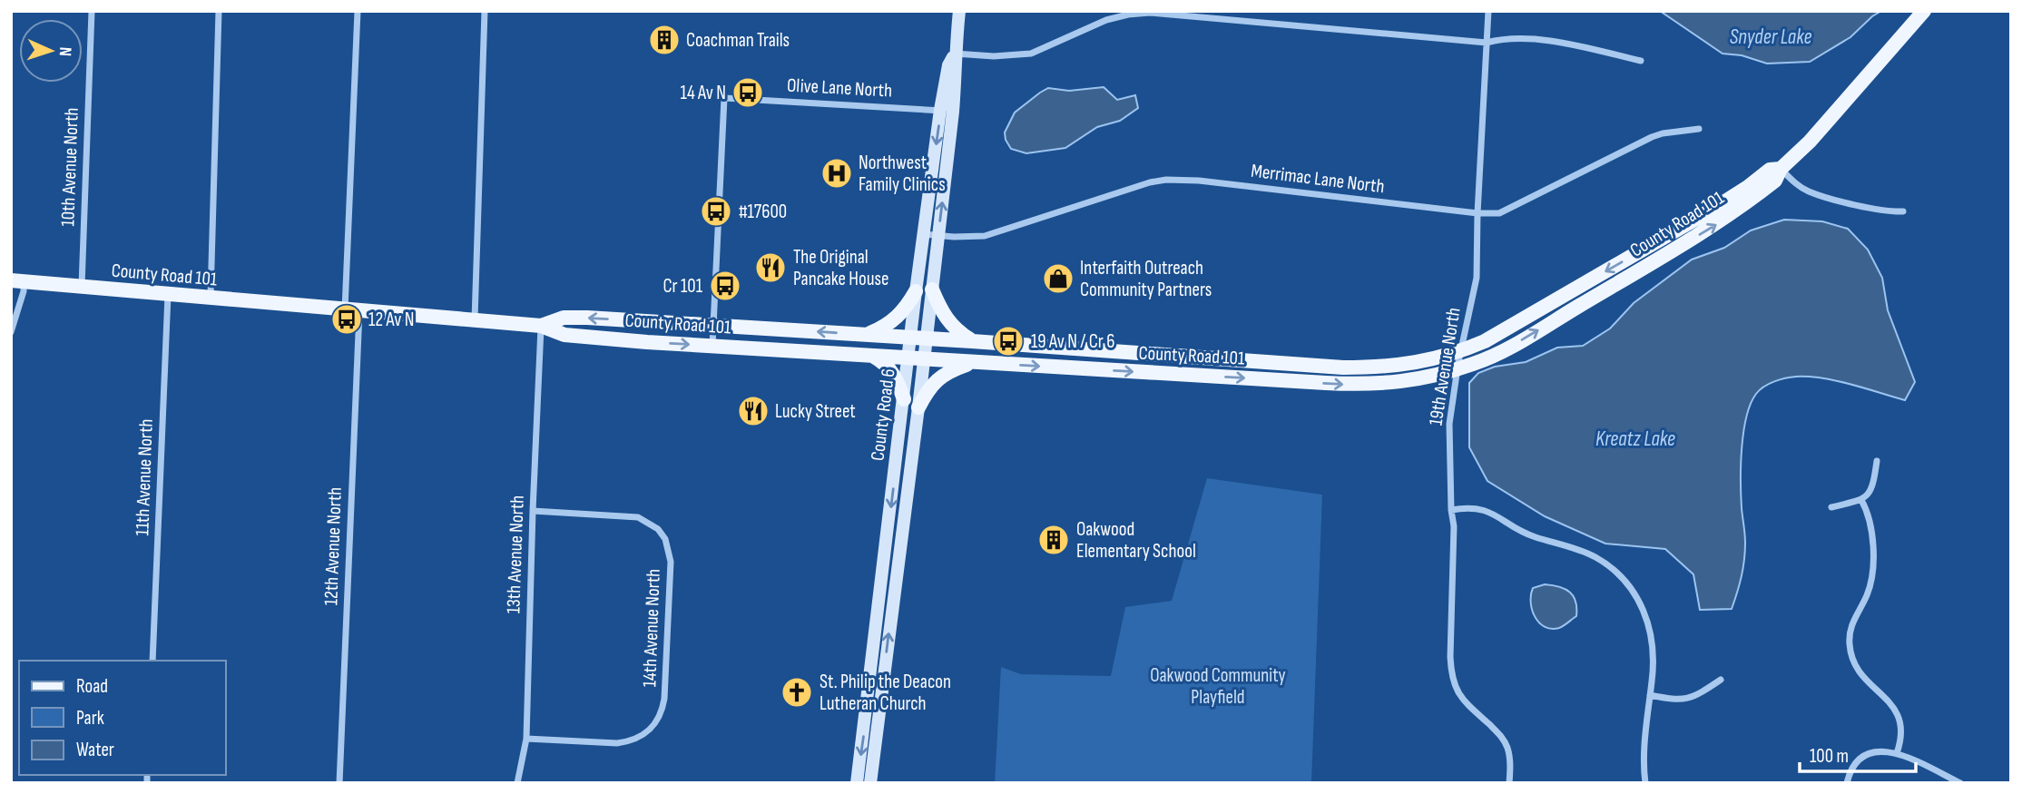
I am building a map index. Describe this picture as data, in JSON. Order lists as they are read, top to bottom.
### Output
{
  "streets": {
    "main road": ["County Road 101", "County Road 6"],
    "street": [
      "Olive Lane North",
      "10th Avenue North",
      "Merrimac Lane North",
      "19th Avenue North",
      "11th Avenue North",
      "12th Avenue North",
      "13th Avenue North",
      "14th Avenue North"
    ]
  },
  "crossings": [
    ["Olive Lane North", "County Road 101"],
    ["Olive Lane North", "County Road 6"],
    ["10th Avenue North", "County Road 101"],
    ["Merrimac Lane North", "19th Avenue North"],
    ["Merrimac Lane North", "County Road 6"],
    ["County Road 101", "19th Avenue North"],
    ["County Road 101", "County Road 6"],
    ["County Road 101", "11th Avenue North"],
    ["County Road 101", "12th Avenue North"],
    ["County Road 101", "13th Avenue North"],
    ["13th Avenue North", "14th Avenue North"]
  ],
  "water": ["Snyder Lake", "Kreatz Lake"],
  "parks": ["Oakwood Community Playfield"],
  "places": {
    "building": ["Coachman Trails", "Oakwood Elementary School"],
    "bus stop": [
      "14 Av N",
      "#17600",
      "Cr 101",
      "12 Av N",
      "19 Av N / Cr 6"
    ],
    "hospital": ["Northwest Family Clinics"],
    "restaurant": ["The Original Pancake House", "Lucky Street"],
    "shop": ["Interfaith Outreach Community Partners"],
    "church": ["St. Philip the Deacon Lutheran Church"]
  },
  "legend": ["Road", "Park", "Water"],
  "scale_bar": "100 m",
  "north": "right"
}
